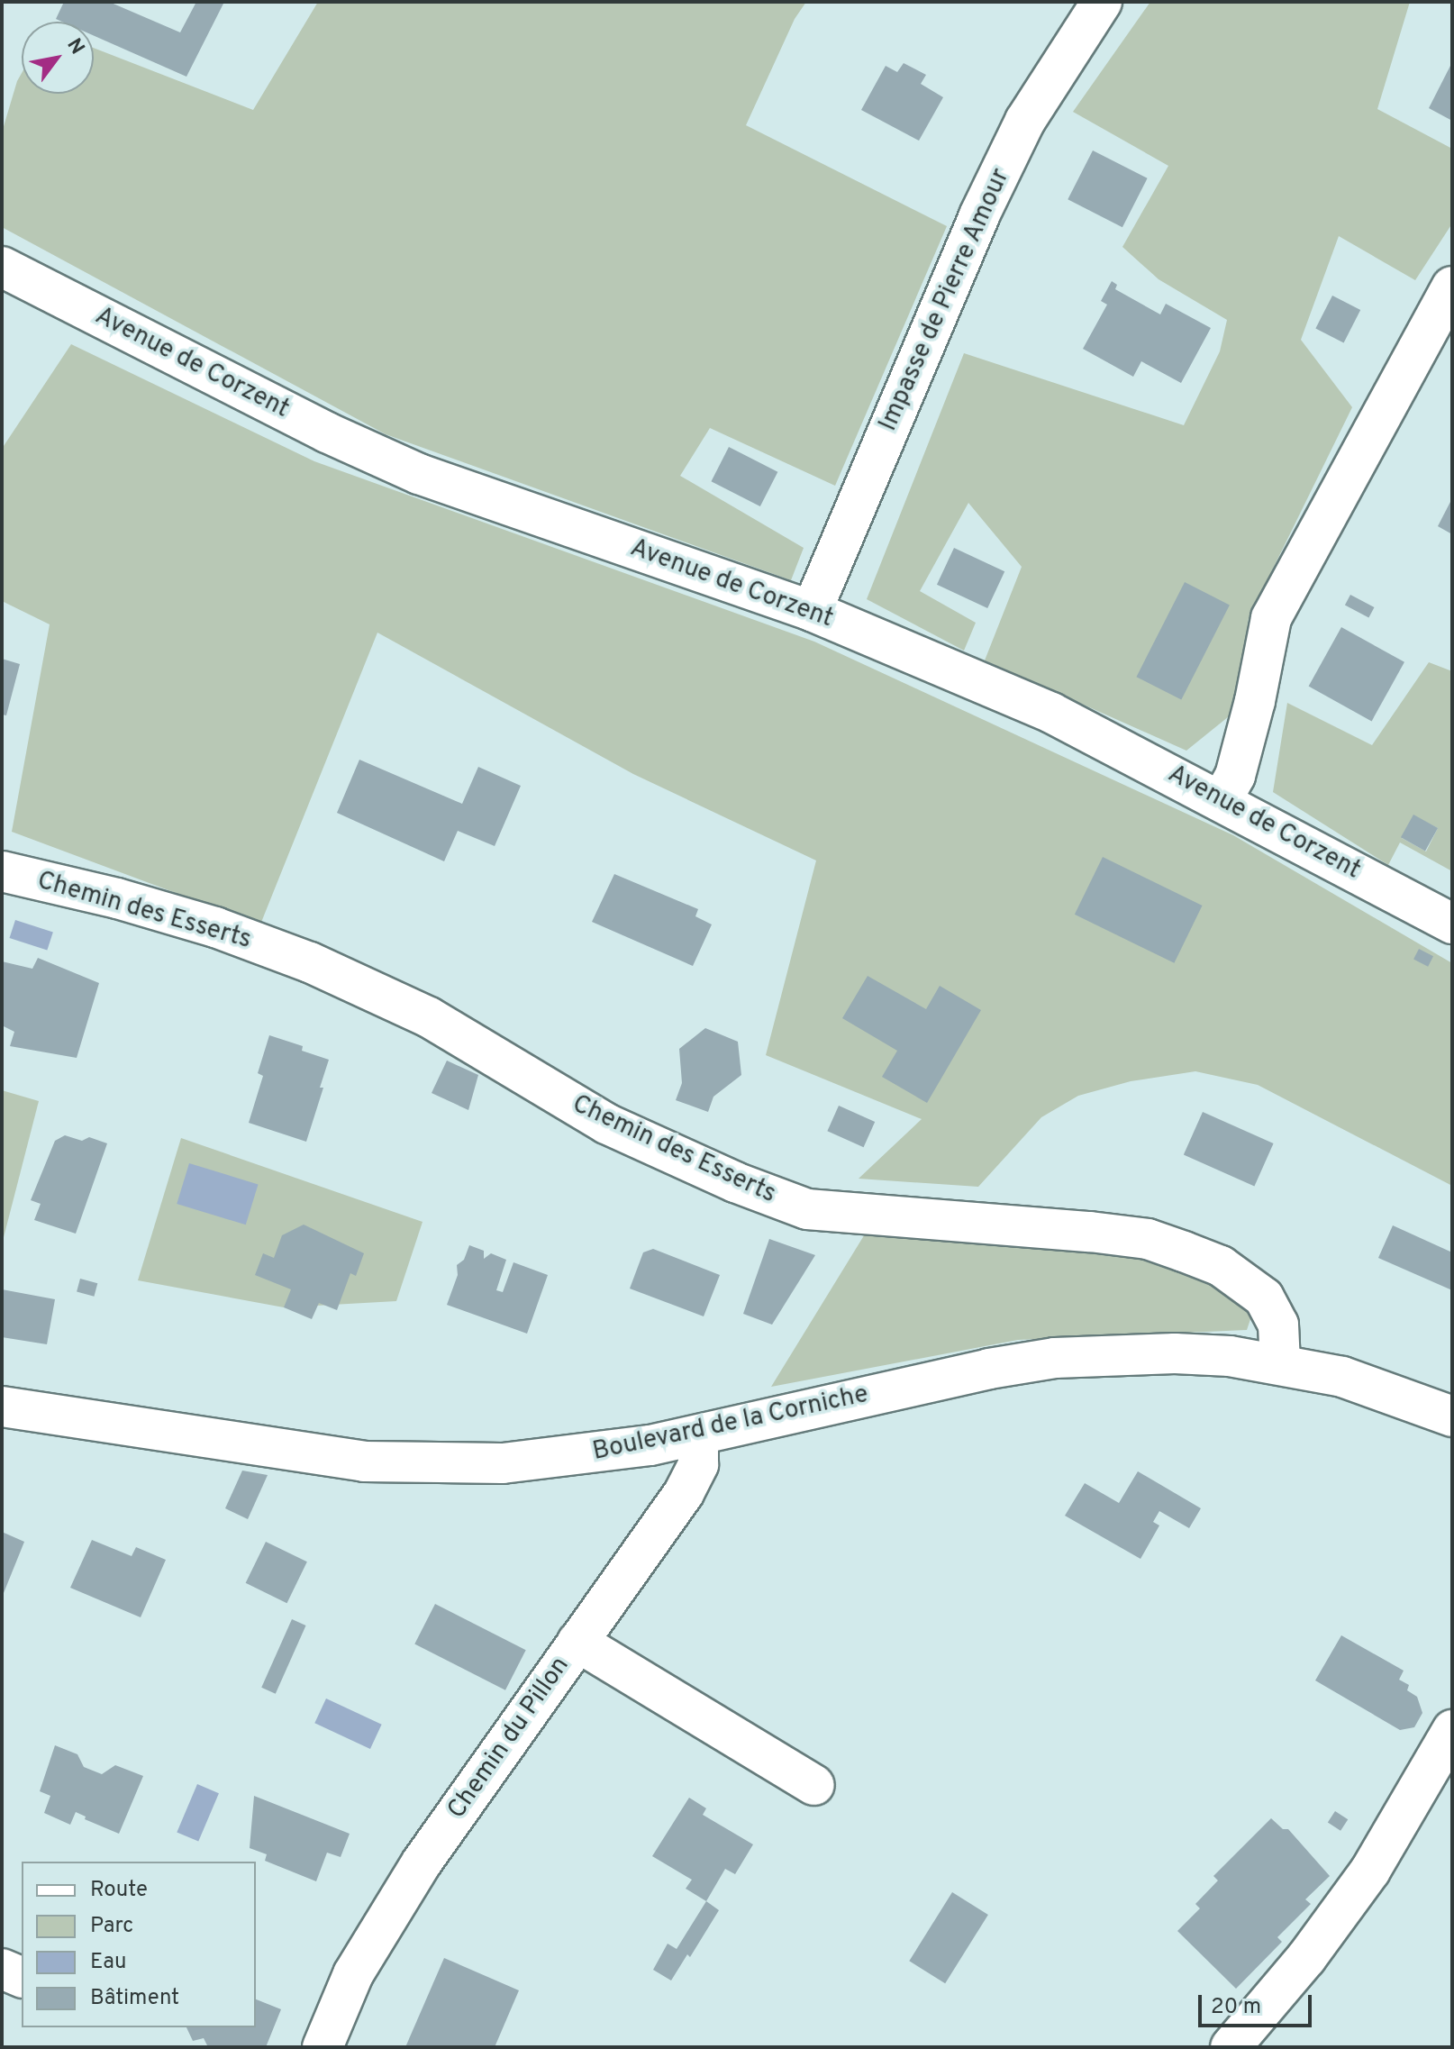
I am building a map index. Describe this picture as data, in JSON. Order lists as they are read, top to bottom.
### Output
{
  "streets": {
    "street": [
      "Impasse de Pierre Amour",
      "Avenue de Corzent",
      "Chemin des Esserts",
      "Boulevard de la Corniche",
      "Chemin du Pillon"
    ]
  },
  "crossings": [
    ["Impasse de Pierre Amour", "Avenue de Corzent"],
    ["Chemin des Esserts", "Boulevard de la Corniche"],
    ["Boulevard de la Corniche", "Chemin du Pillon"]
  ],
  "legend": [
    "Route",
    "Parc",
    "Eau",
    "Bâtiment"
  ],
  "scale_bar": "20 m",
  "north": "top right"
}
